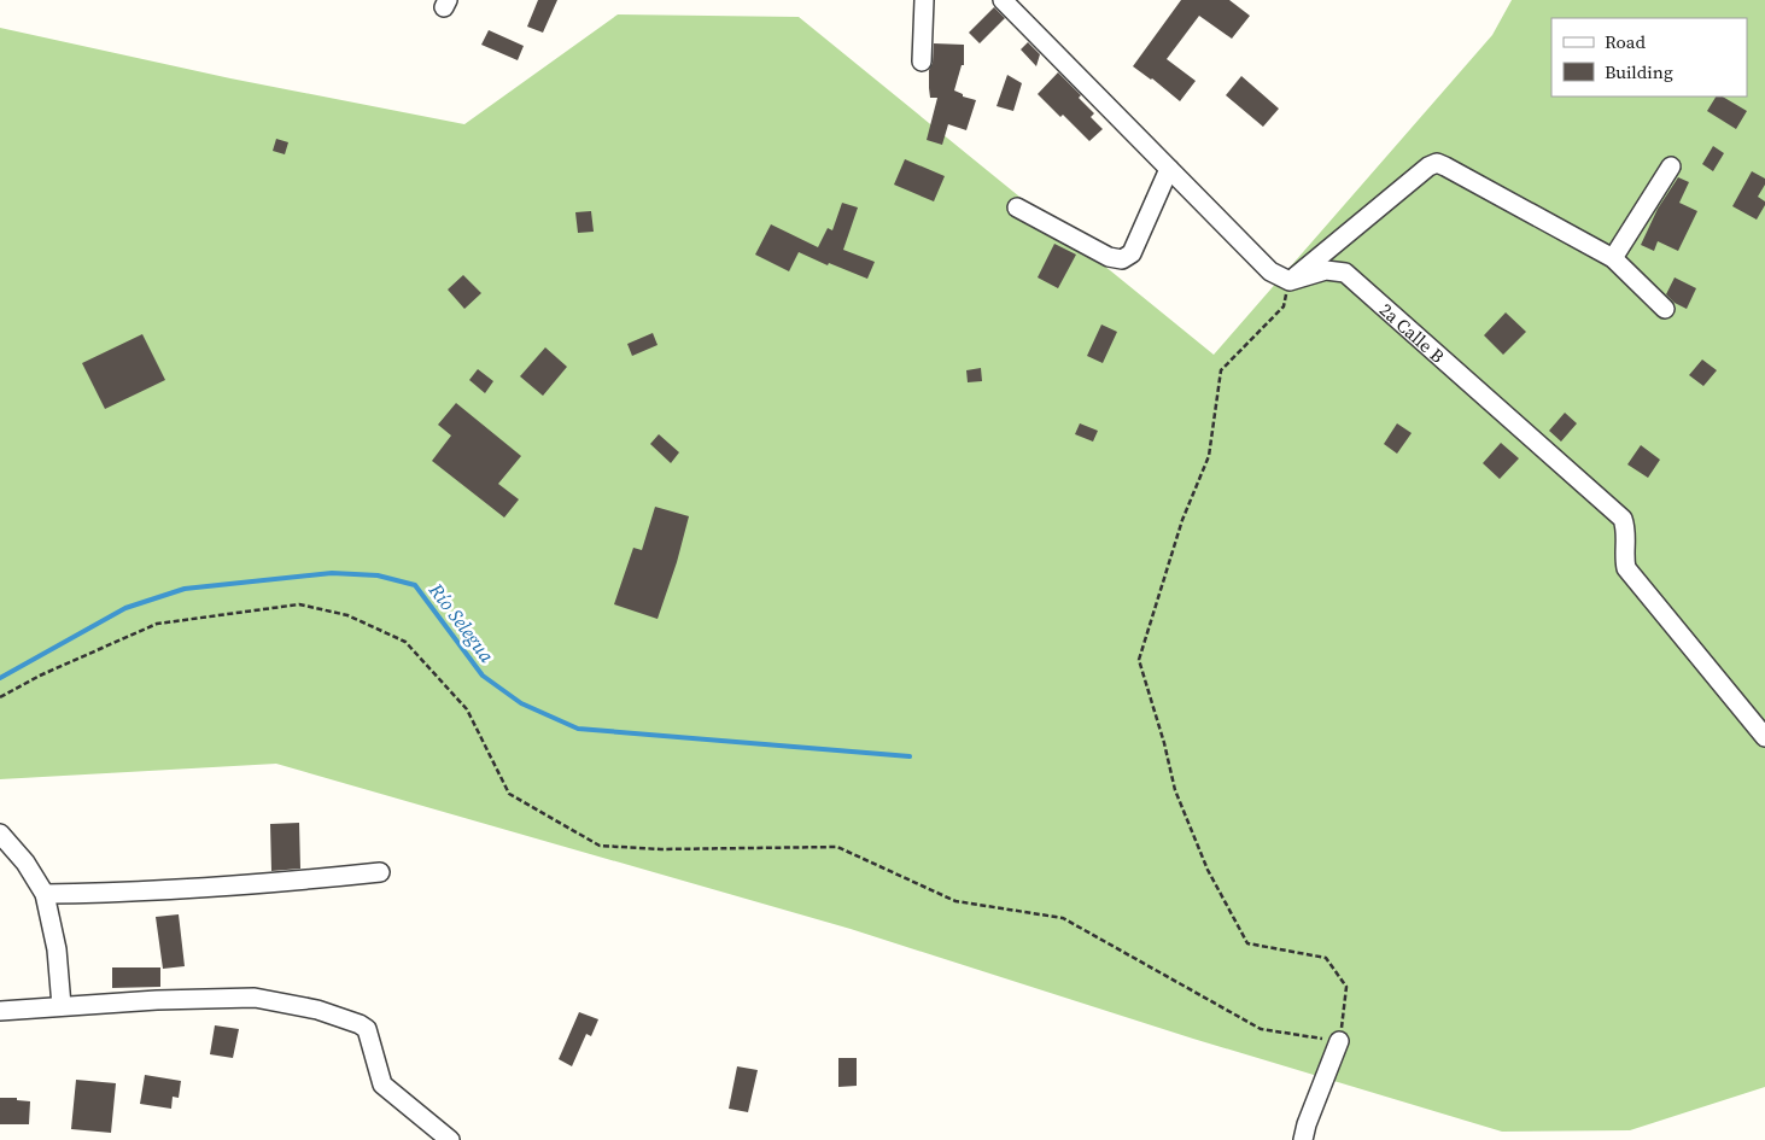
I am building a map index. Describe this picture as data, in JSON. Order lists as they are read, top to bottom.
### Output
{
  "streets": {
    "street": ["2a Calle B"]
  },
  "water": ["Río Selegua"],
  "legend": ["Road", "Building"]
}
